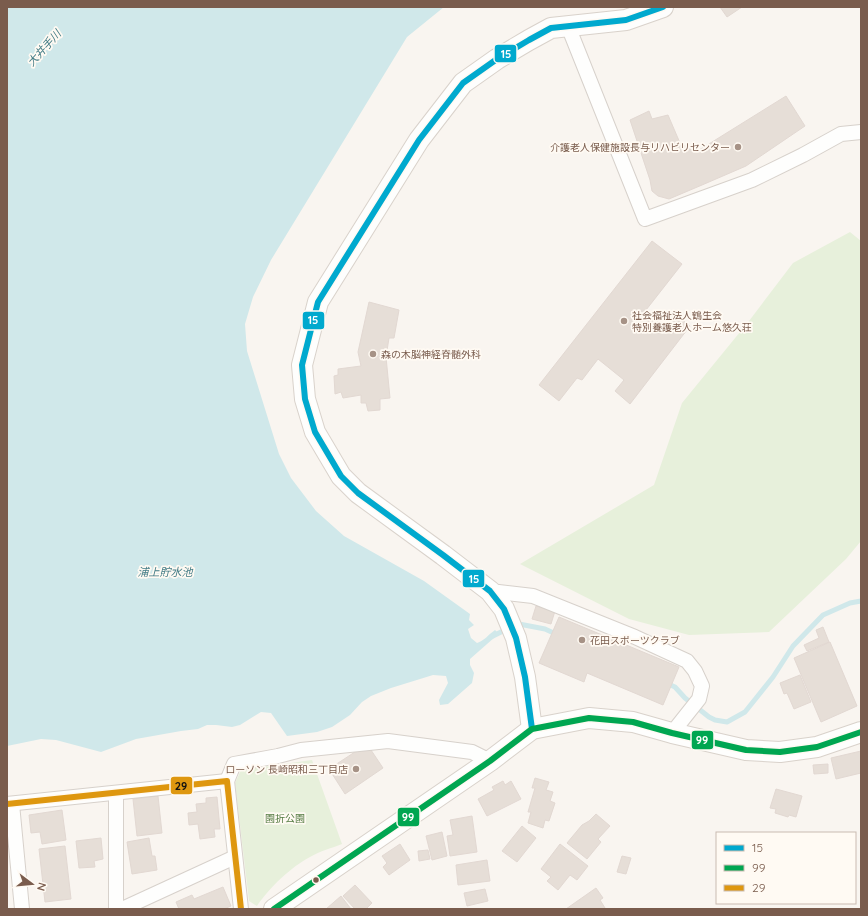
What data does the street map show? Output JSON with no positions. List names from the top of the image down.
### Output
{
  "water": ["大井手川", "浦上貯水池"],
  "parks": ["園折公園"],
  "places": [
    "介護老人保健施設長与リハビリセンター",
    "社会福祉法人鶴生会 特別養護老人ホーム悠久荘",
    "森の木脳神経脊髄外科",
    "花田スポーツクラブ",
    "ローソン 長崎昭和三丁目店"
  ],
  "lines": ["transit line 15", "transit line 99", "transit line 29"],
  "legend": ["15", "99", "29"],
  "north": "right"
}
